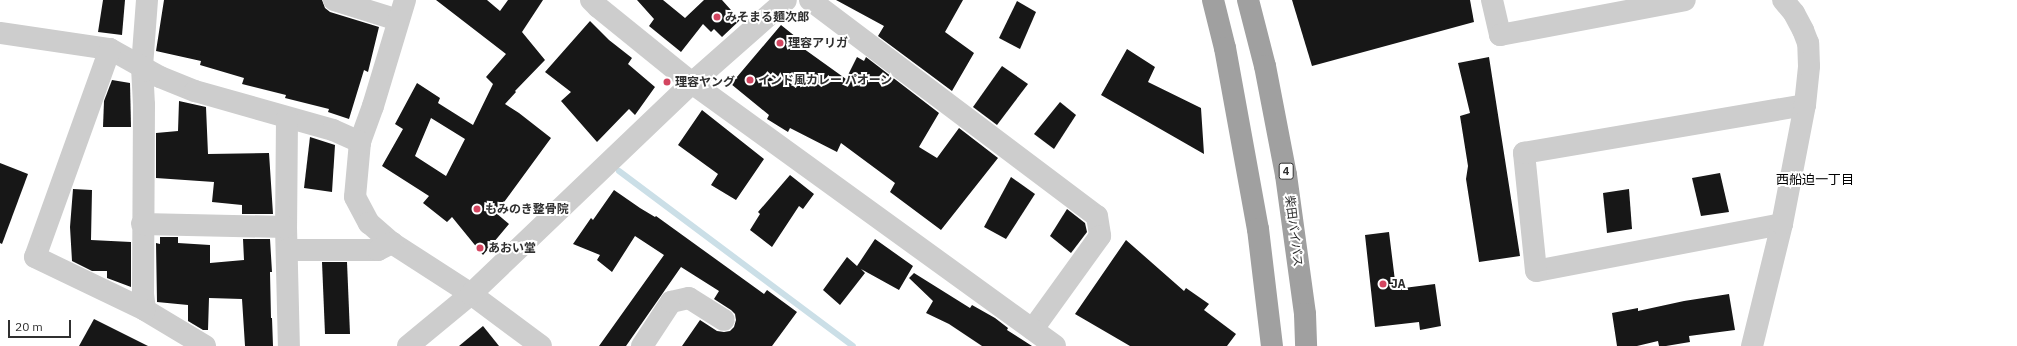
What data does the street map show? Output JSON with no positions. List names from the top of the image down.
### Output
{
  "streets": {
    "highway": ["4", "柴田バイパス"]
  },
  "districts": ["西船迫一丁目"],
  "places": [
    "みそまる麺次郎",
    "理容アリガ",
    "インド風カレー パオーン",
    "理容ヤング",
    "もみのき整骨院",
    "あおい堂",
    "JA"
  ],
  "scale_bar": "20 m"
}
